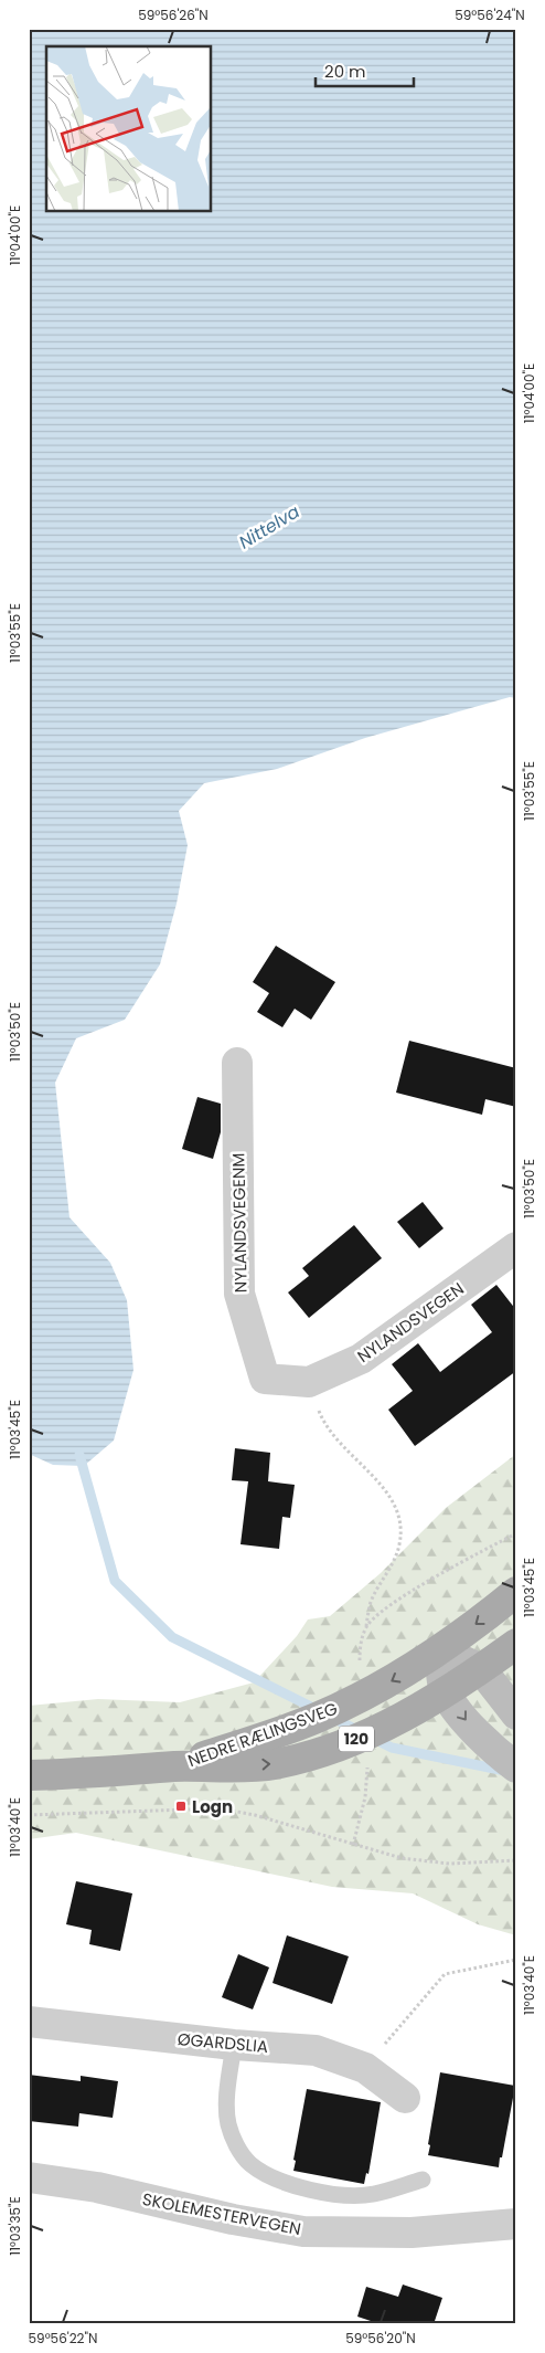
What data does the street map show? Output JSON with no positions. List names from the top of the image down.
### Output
{
  "streets": {
    "main road": ["NEDRE RÆLINGSVEG", "120"],
    "street": [
      "NYLANDSVEGENM",
      "NYLANDSVEGEN",
      "ØGARDSLIA",
      "SKOLEMESTERVEGEN"
    ]
  },
  "crossings": [
    ["NYLANDSVEGENM", "NYLANDSVEGEN"]
  ],
  "water": ["Nittelva"],
  "places": {
    "transit": ["Logn"]
  },
  "scale_bar": "20 m",
  "coordinates": [
    "59°56'26\"N",
    "59°56'24\"N",
    "11°04'00\"E",
    "11°03'55\"E",
    "11°03'50\"E",
    "11°03'45\"E",
    "11°03'40\"E",
    "11°03'35\"E",
    "59°56'22\"N",
    "59°56'20\"N"
  ]
}
